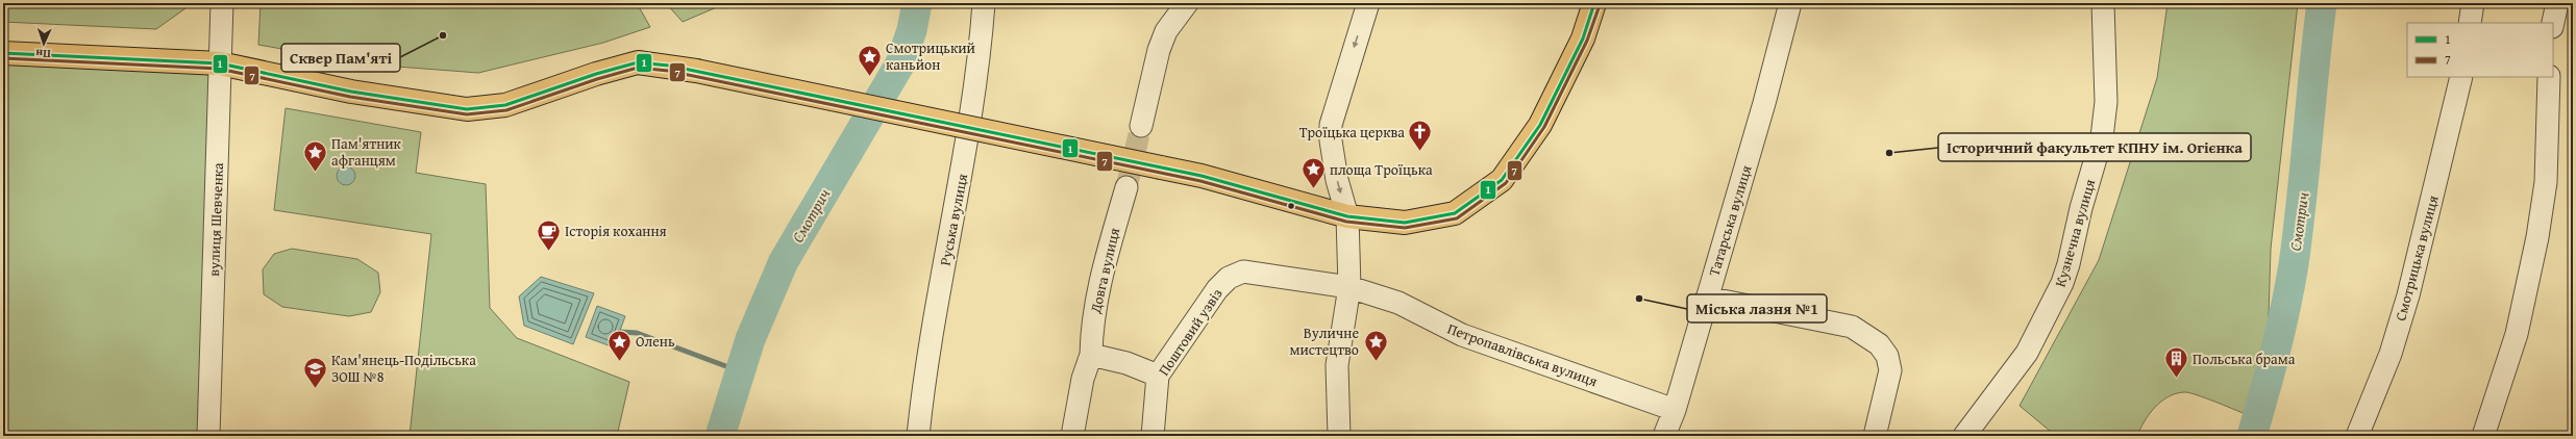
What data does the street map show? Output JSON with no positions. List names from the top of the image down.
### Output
{
  "streets": {
    "street": [
      "вулиця Шевченка",
      "Руська вулиця",
      "Татарська вулиця",
      "Кузнечна вулиця",
      "Смотрицька вулиця",
      "Довга вулиця",
      "Поштовий узвіз",
      "Петропавлівська вулиця"
    ]
  },
  "crossings": [
    ["Татарська вулиця", "Петропавлівська вулиця"],
    ["Поштовий узвіз", "Петропавлівська вулиця"]
  ],
  "water": ["Смотрич"],
  "places": {
    "other": ["Сквер Пам'яті", "Історичний факультет КПНУ ім. Огієнка", "Міська лазня №1"],
    "place": [
      "Смотрицький каньйон",
      "Пам'ятник афганцям",
      "площа Троїцька",
      "Олень",
      "Вуличне мистецтво"
    ],
    "church": ["Троїцька церква"],
    "cafe": ["Історія кохання"],
    "building": ["Польська брама"],
    "school or university": ["Кам'янець-Подільська ЗОШ №8"]
  },
  "lines": ["transit line 1", "transit line 7"],
  "legend": ["1", "7"],
  "north": "bottom"
}
